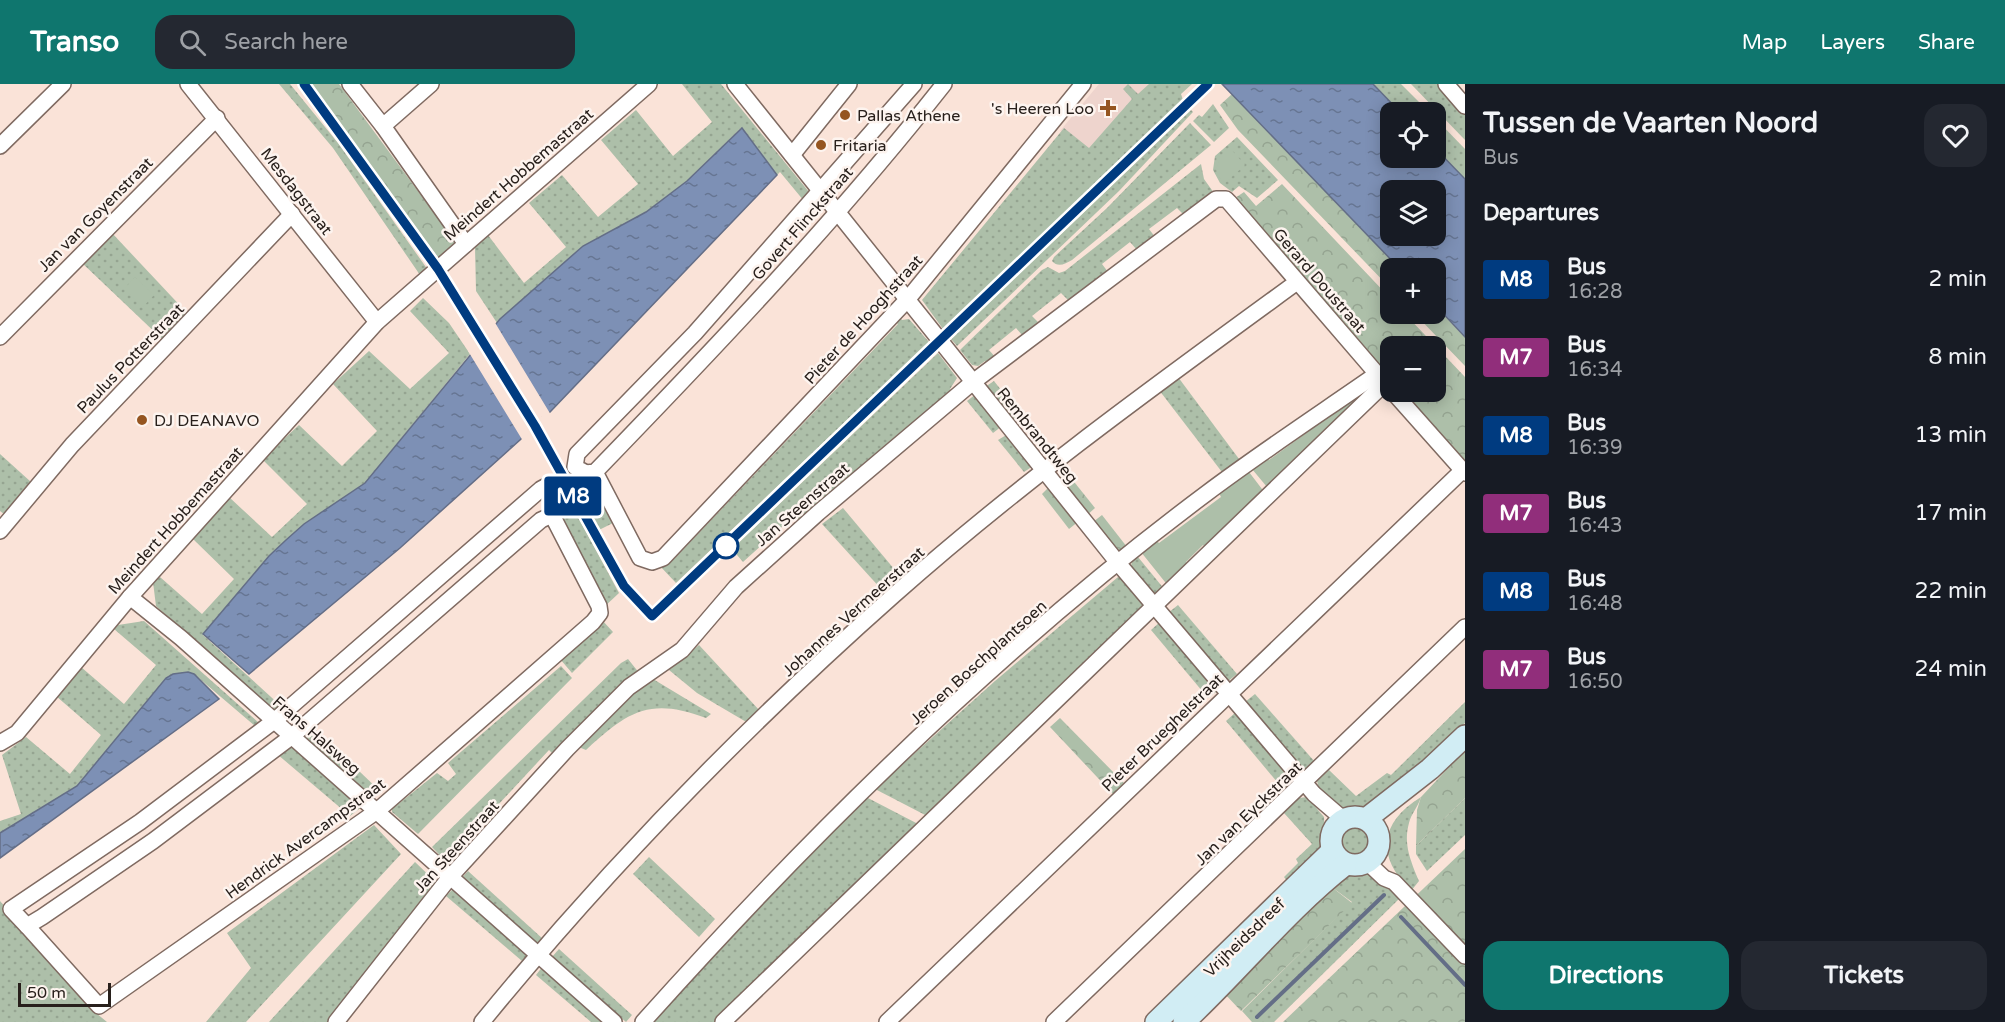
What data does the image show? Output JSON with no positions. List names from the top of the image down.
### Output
{
  "streets": {
    "main road": ["Vrijheidsdreef"],
    "street": [
      "Meindert Hobbemastraat",
      "Mesdagstraat",
      "Jan van Goyenstraat",
      "Govert Flinckstraat",
      "Gerard Doustraat",
      "Pieter de Hooghstraat",
      "Paulus Potterstraat",
      "Rembrandtweg",
      "Jan Steenstraat",
      "Johannes Vermeerstraat",
      "Jeroen Boschplantsoen",
      "Pieter Brueghelstraat",
      "Frans Halsweg",
      "Jan van Eyckstraat",
      "Hendrick Avercampstraat"
    ]
  },
  "crossings": [
    ["Meindert Hobbemastraat", "Mesdagstraat"],
    ["Meindert Hobbemastraat", "Frans Halsweg"],
    ["Mesdagstraat", "Jan van Goyenstraat"],
    ["Mesdagstraat", "Paulus Potterstraat"],
    ["Govert Flinckstraat", "Pieter de Hooghstraat"],
    ["Govert Flinckstraat", "Rembrandtweg"],
    ["Gerard Doustraat", "Jan Steenstraat"],
    ["Gerard Doustraat", "Johannes Vermeerstraat"],
    ["Gerard Doustraat", "Pieter Brueghelstraat"],
    ["Pieter de Hooghstraat", "Rembrandtweg"],
    ["Rembrandtweg", "Jan Steenstraat"],
    ["Rembrandtweg", "Johannes Vermeerstraat"],
    ["Rembrandtweg", "Jeroen Boschplantsoen"],
    ["Rembrandtweg", "Pieter Brueghelstraat"],
    ["Rembrandtweg", "Jan van Eyckstraat"],
    ["Rembrandtweg", "Vrijheidsdreef"],
    ["Jan Steenstraat", "Frans Halsweg"],
    ["Johannes Vermeerstraat", "Frans Halsweg"],
    ["Frans Halsweg", "Hendrick Avercampstraat"]
  ],
  "places": {
    "health": ["'s Heeren Loo"],
    "other": ["Pallas Athene", "Fritaria", "DJ DEANAVO"]
  },
  "lines": ["bus line M8"],
  "scale_bar": "50 m",
  "page": {
    "header": "Transo",
    "search": "Search here",
    "nav": ["Map", "Layers", "Share"],
    "on_map": "M8",
    "heading": [
      ["Tussen de Vaarten Noord", "Bus"],
      "Departures"
    ],
    "map_buttons": ["+", "−"],
    "list": [
      {
        "mark": "M8",
        "name": "Bus",
        "note": "16:28",
        "value": "2 min"
      },
      {
        "mark": "M7",
        "name": "Bus",
        "note": "16:34",
        "value": "8 min"
      },
      {
        "mark": "M8",
        "name": "Bus",
        "note": "16:39",
        "value": "13 min"
      },
      {
        "mark": "M7",
        "name": "Bus",
        "note": "16:43",
        "value": "17 min"
      },
      {
        "mark": "M8",
        "name": "Bus",
        "note": "16:48",
        "value": "22 min"
      },
      {
        "mark": "M7",
        "name": "Bus",
        "note": "16:50",
        "value": "24 min"
      }
    ],
    "buttons": ["Directions", "Tickets"],
    "scale": "50 m"
  }
}
